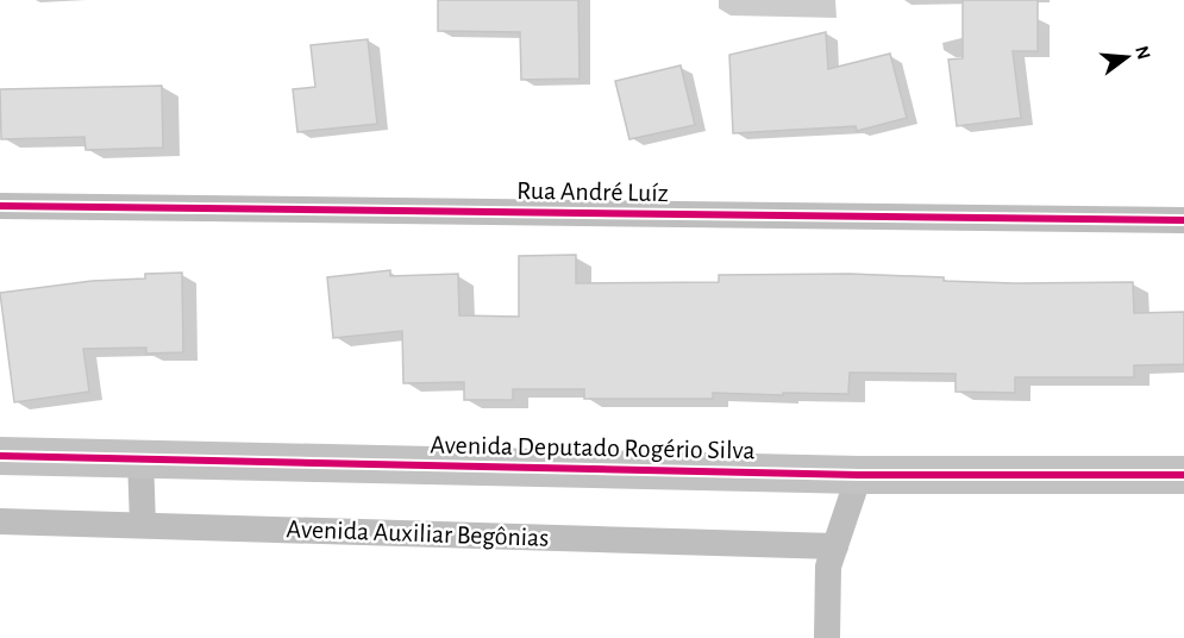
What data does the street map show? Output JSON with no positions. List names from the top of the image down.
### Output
{
  "streets": {
    "street": ["Rua André Luíz", "Avenida Deputado Rogério Silva", "Avenida Auxiliar Begônias"]
  },
  "north": "right"
}
